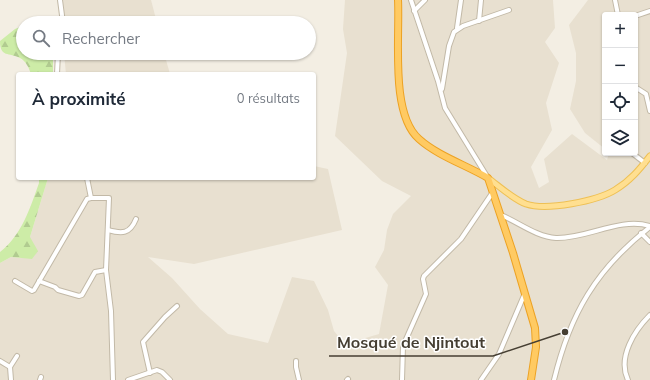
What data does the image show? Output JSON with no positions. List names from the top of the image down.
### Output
{
  "places": ["Mosqué de Njintout"],
  "page": {
    "map_buttons": ["+", "−"],
    "search": "Rechercher",
    "heading": ["À proximité", "0 résultats"]
  }
}
